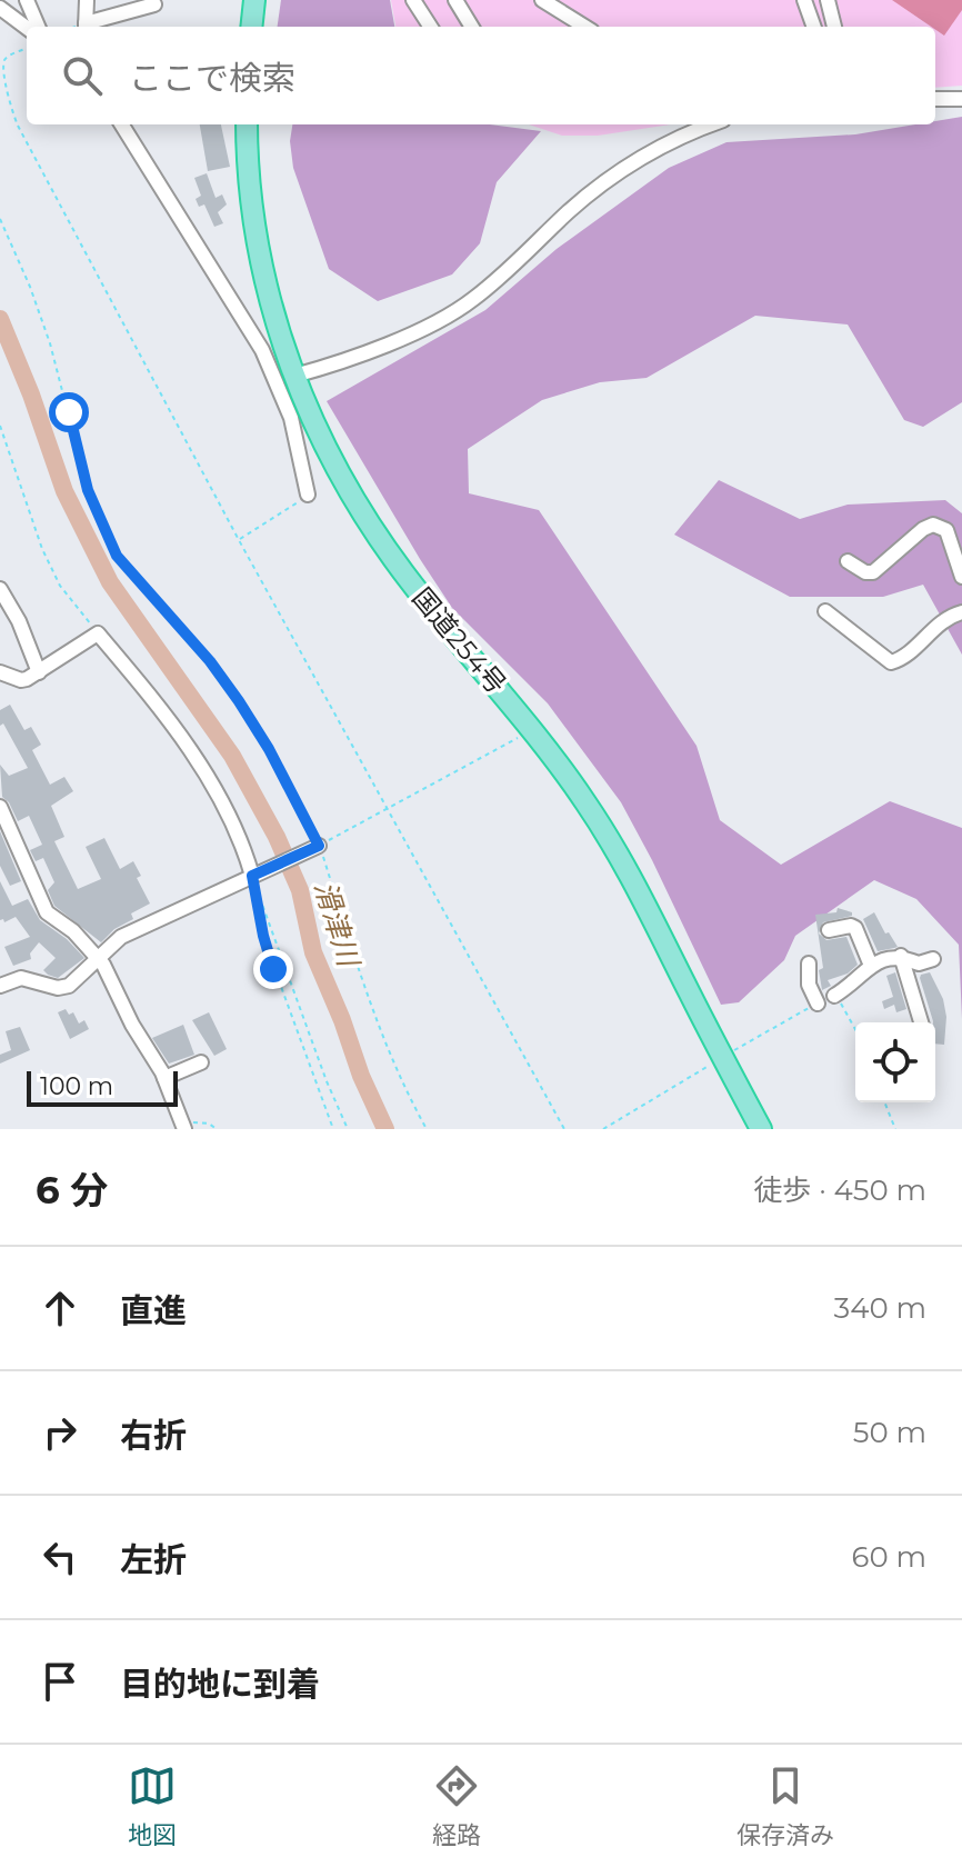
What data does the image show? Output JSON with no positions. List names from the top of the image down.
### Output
{
  "streets": {
    "highway": ["国道254号"]
  },
  "water": ["滑津川"],
  "scale_bar": "100 m",
  "page": {
    "search": "ここで検索",
    "scale": "100 m",
    "heading": ["6 分", "徒歩 · 450 m"],
    "list": [
      ["直進", "340 m"],
      ["右折", "50 m"],
      ["左折", "60 m"],
      "目的地に到着"
    ],
    "nav": ["地図", "経路", "保存済み"]
  }
}
